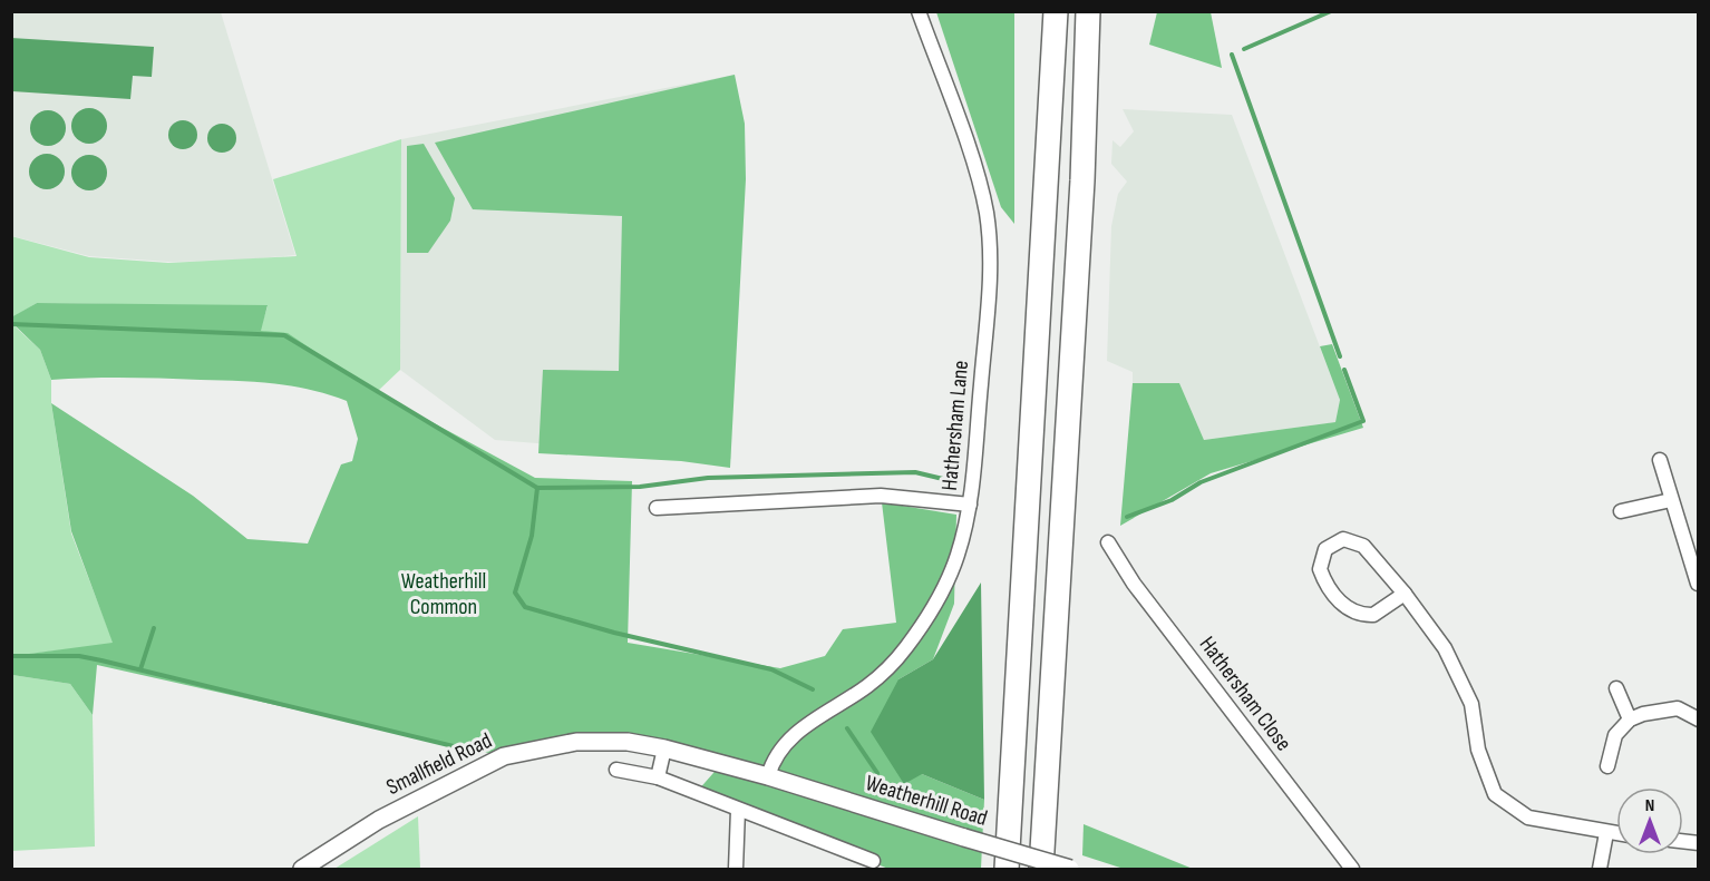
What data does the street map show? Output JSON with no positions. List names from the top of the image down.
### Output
{
  "streets": {
    "street": [
      "Hathersham Lane",
      "Hathersham Close",
      "Smallfield Road",
      "Weatherhill Road"
    ]
  },
  "crossings": [
    ["Hathersham Lane", "Smallfield Road"],
    ["Hathersham Lane", "Weatherhill Road"],
    ["Smallfield Road", "Weatherhill Road"]
  ],
  "parks": ["Weatherhill Common"],
  "north": "top"
}
